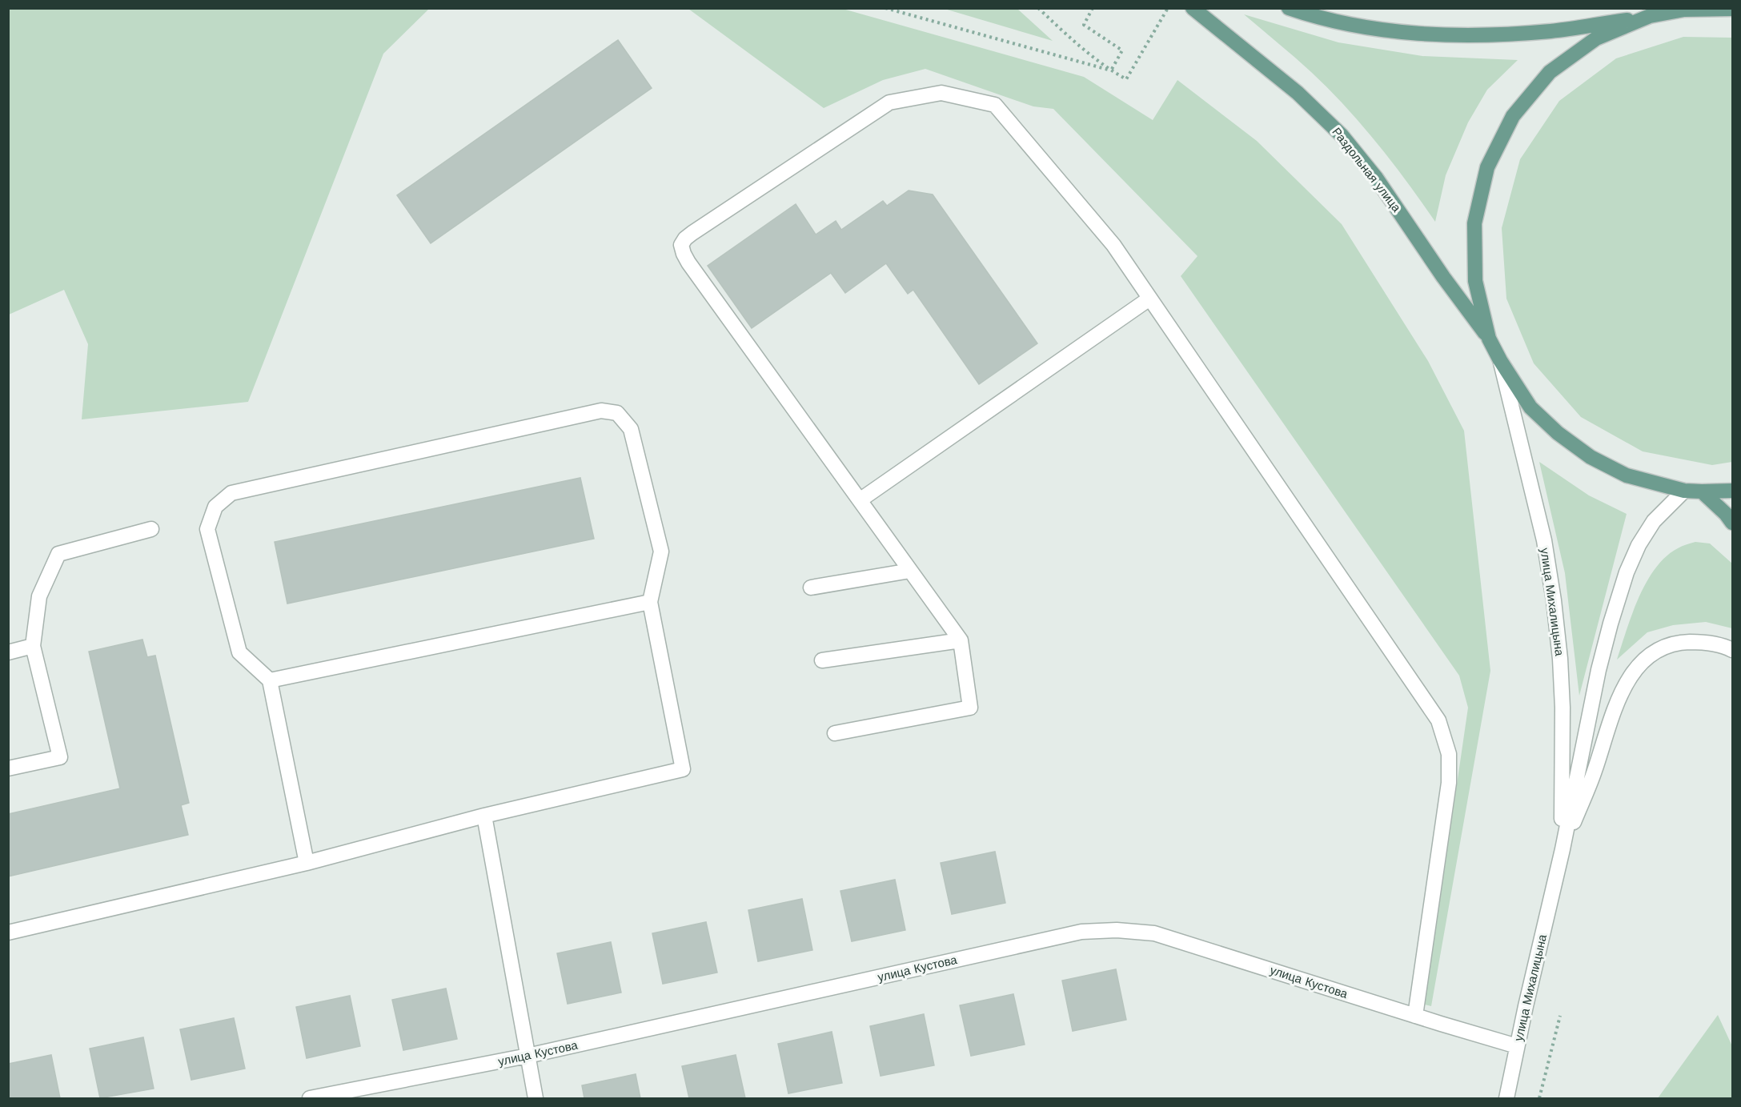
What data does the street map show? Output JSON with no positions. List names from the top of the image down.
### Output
{
  "streets": {
    "main road": ["Раздольная улица"],
    "street": ["улица Михалицына", "улица Кустова"]
  },
  "crossings": [
    ["улица Михалицына", "улица Кустова"]
  ]
}
